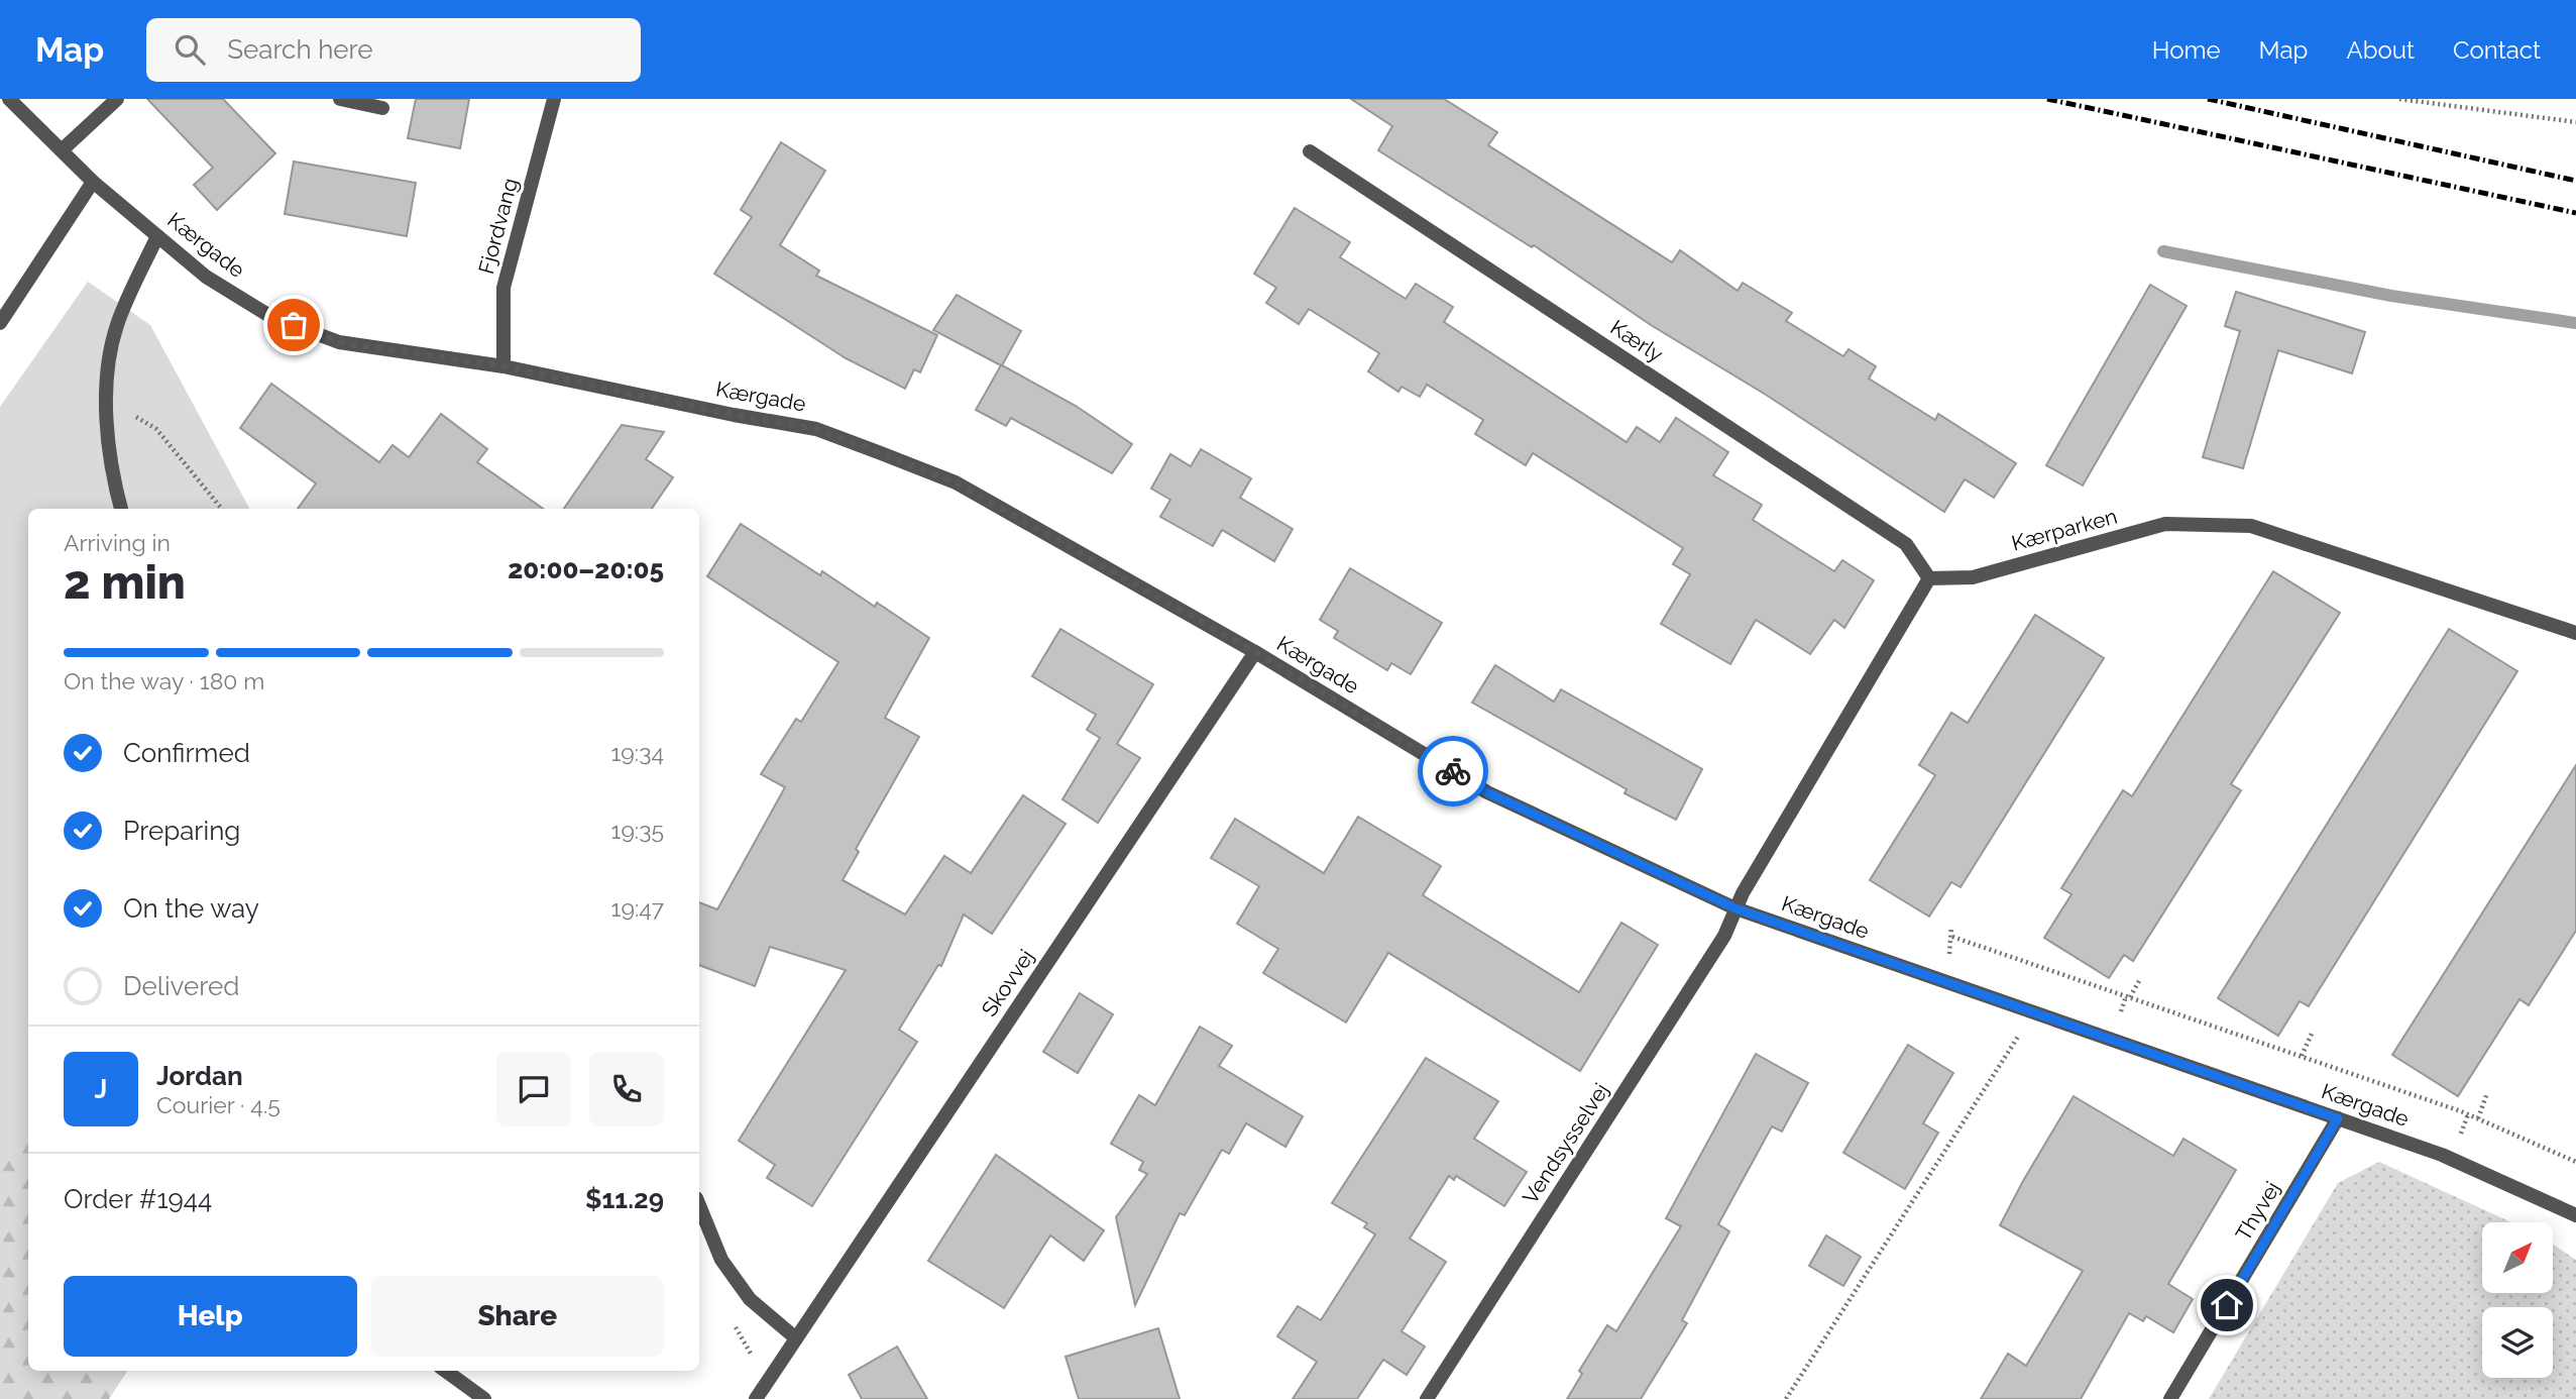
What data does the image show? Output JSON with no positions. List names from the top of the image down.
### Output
{
  "streets": {
    "street": [
      "Fjordvang",
      "Kærgade",
      "Kærly",
      "Kærparken",
      "Skovvej",
      "Vendsysselvej",
      "Thyvej"
    ]
  },
  "crossings": [
    ["Fjordvang", "Kærgade"],
    ["Kærgade", "Skovvej"],
    ["Kærgade", "Vendsysselvej"],
    ["Kærgade", "Thyvej"],
    ["Kærly", "Kærparken"]
  ],
  "north": "top right",
  "page": {
    "header": "Map",
    "search": "Search here",
    "nav": [
      "Home",
      "Map",
      "About",
      "Contact"
    ],
    "heading": ["2 min", "Arriving in", "20:00–20:05"],
    "panel": [
      "Jordan",
      "Courier · 4.5",
      "Order #1944",
      "$11.29"
    ],
    "bar": "On the way · 180 m",
    "list": [
      ["Confirmed", "19:34"],
      ["Preparing", "19:35"],
      ["On the way", "19:47"],
      "Delivered"
    ],
    "round": "J",
    "buttons": ["Help", "Share"]
  }
}
